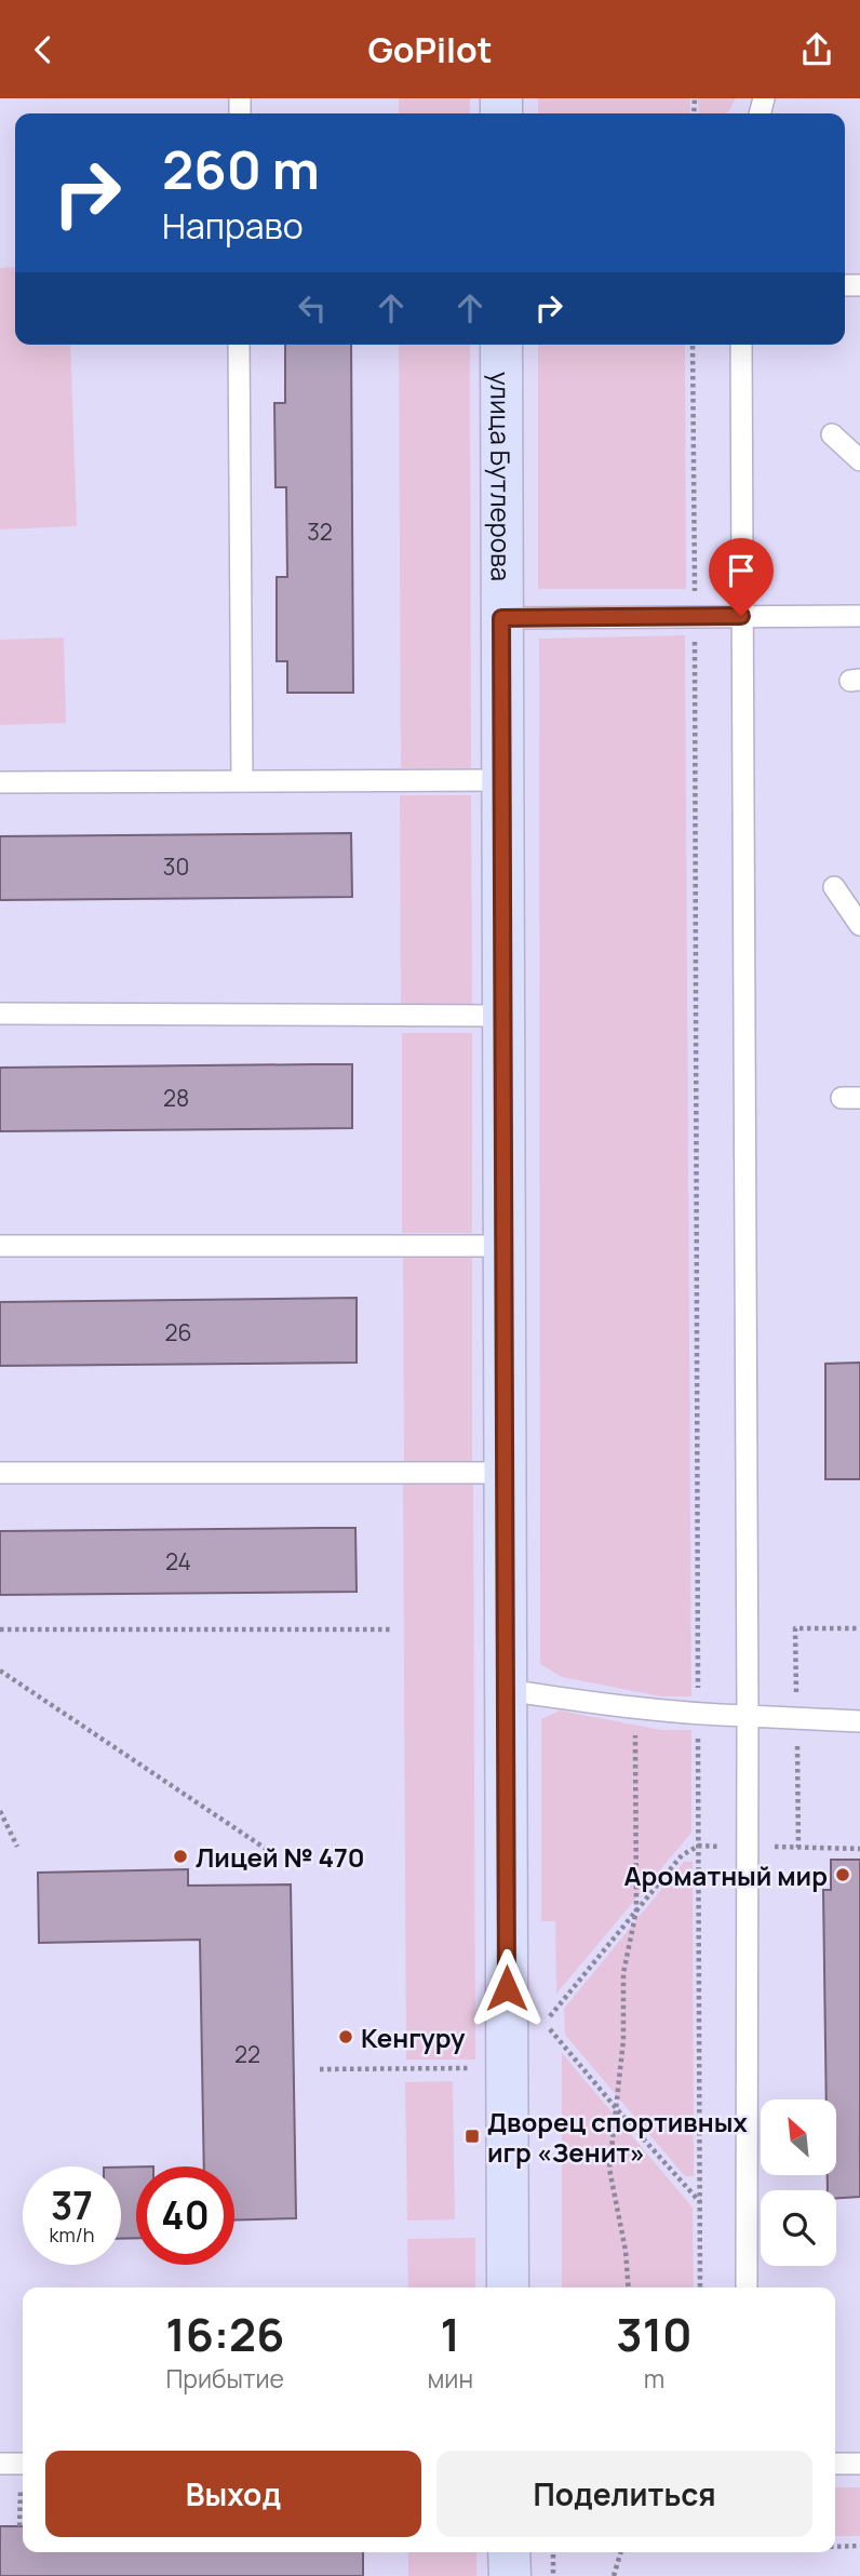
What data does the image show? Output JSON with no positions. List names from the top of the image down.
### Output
{
  "streets": {
    "street": ["улица Бутлерова"]
  },
  "places": {
    "other": ["Лицей № 470", "Ароматный мир", "Кенгуру"],
    "transit": ["Дворец спортивных игр «Зенит»"]
  },
  "house_numbers": [
    "32",
    "30",
    "28",
    "26",
    "24",
    "22"
  ],
  "north": "top left",
  "page": {
    "header": "GoPilot",
    "turn": ["260 m", "Направо"],
    "speed": "37 km/h",
    "limit": "40",
    "eta": [
      "16:26",
      "Прибытие",
      "1",
      "мин",
      "310",
      "m"
    ],
    "buttons": ["Выход", "Поделиться"]
  }
}
